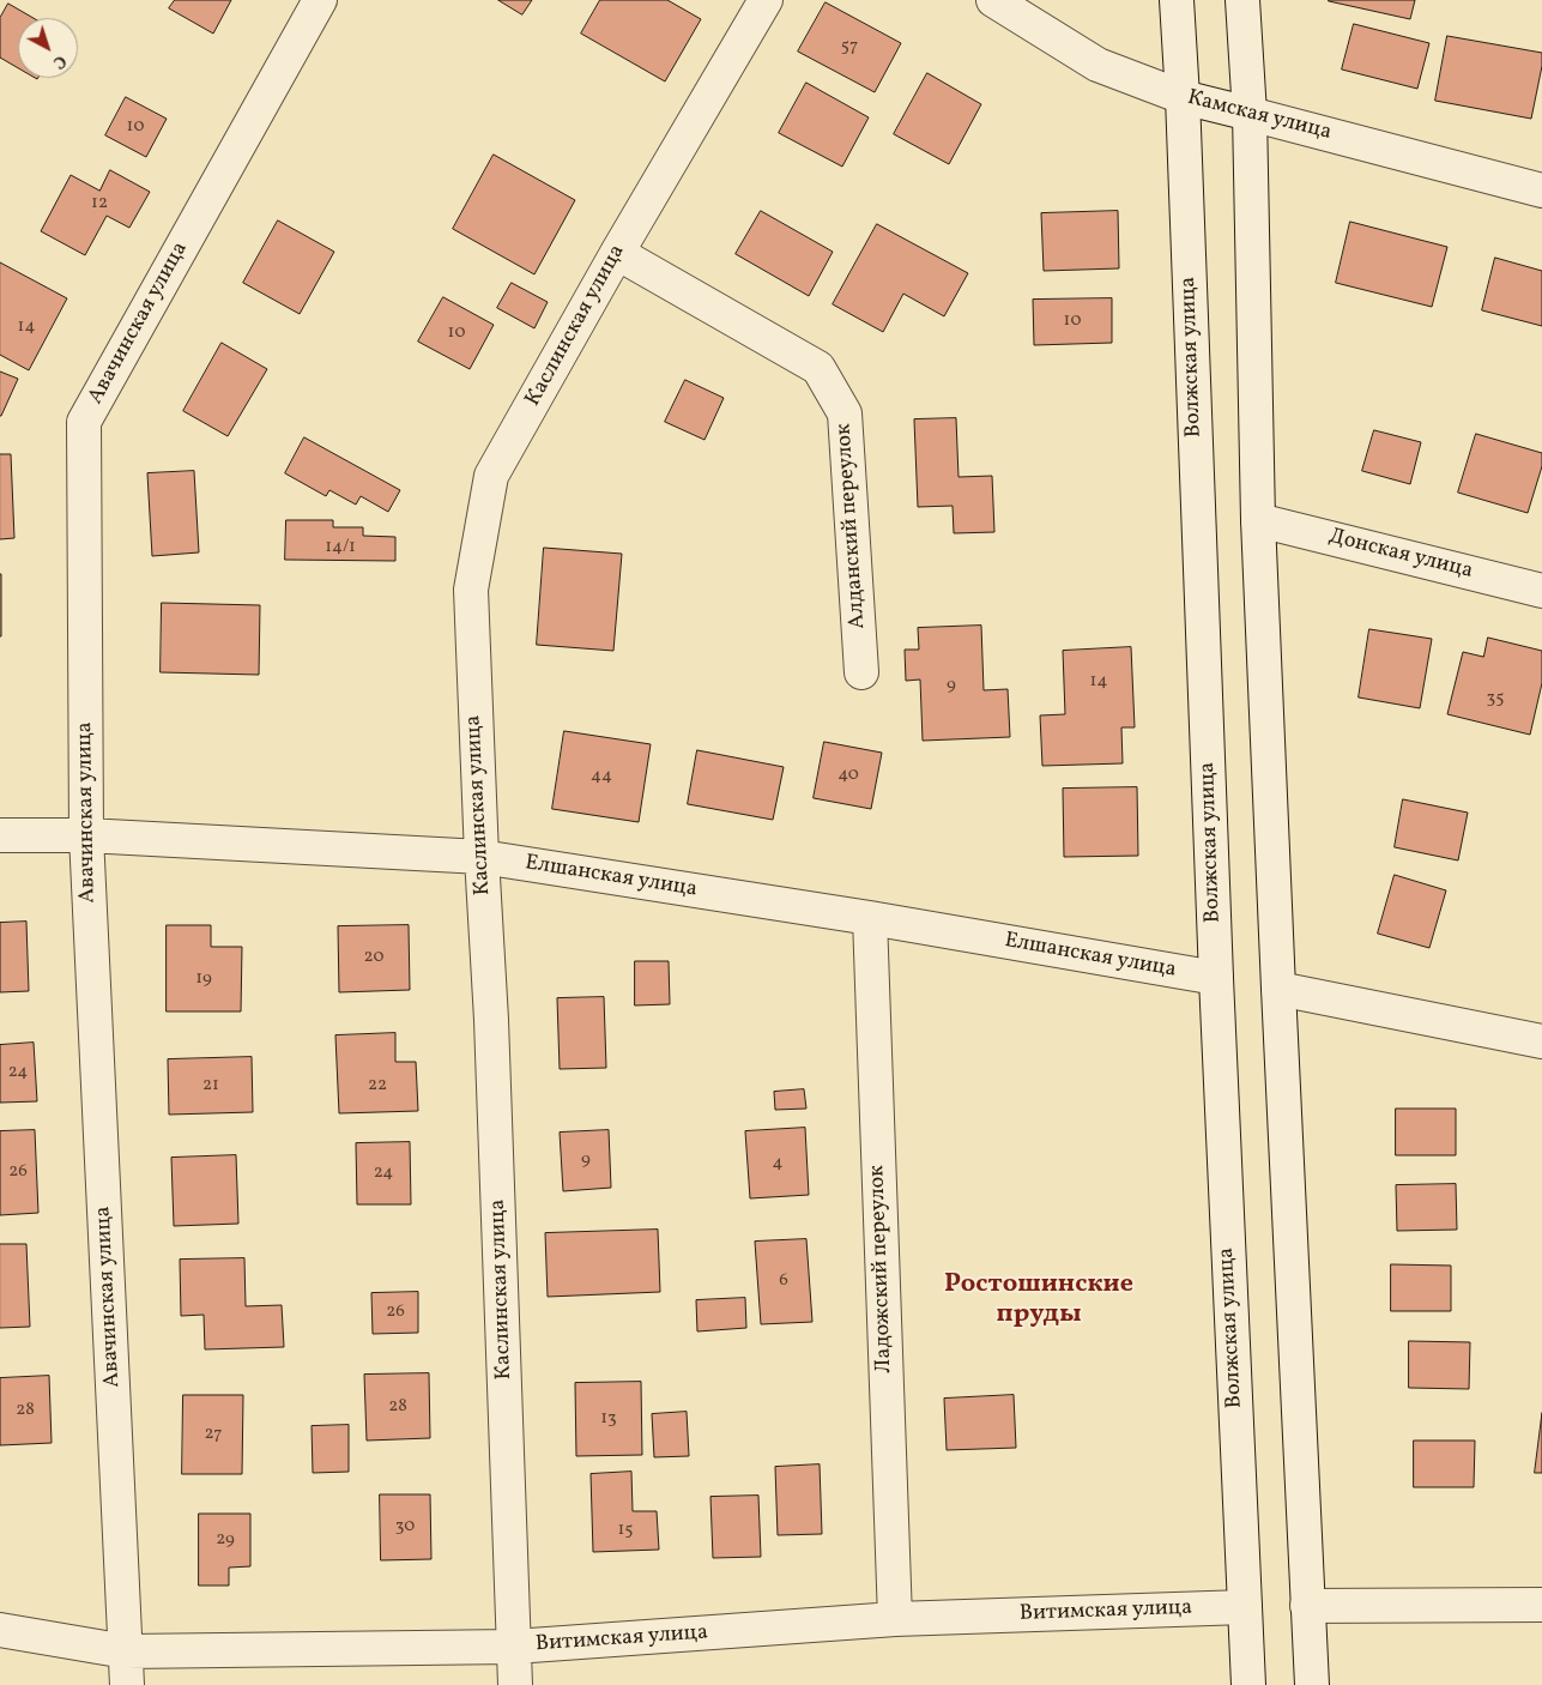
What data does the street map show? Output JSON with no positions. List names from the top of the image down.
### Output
{
  "streets": {
    "street": [
      "Камская улица",
      "Авачинская улица",
      "Каслинская улица",
      "Волжская улица",
      "Алданский переулок",
      "Донская улица",
      "Елшанская улица",
      "Ладожский переулок",
      "Витимская улица"
    ]
  },
  "crossings": [
    ["Камская улица", "Волжская улица"],
    ["Авачинская улица", "Елшанская улица"],
    ["Авачинская улица", "Витимская улица"],
    ["Каслинская улица", "Алданский переулок"],
    ["Каслинская улица", "Елшанская улица"],
    ["Каслинская улица", "Витимская улица"],
    ["Волжская улица", "Елшанская улица"],
    ["Волжская улица", "Витимская улица"],
    ["Елшанская улица", "Ладожский переулок"],
    ["Ладожский переулок", "Витимская улица"]
  ],
  "districts": ["Ростошинские пруды"],
  "house_numbers": [
    "57",
    "10",
    "12",
    "10",
    "14",
    "10",
    "14/1",
    "14",
    "9",
    "35",
    "40",
    "44",
    "20",
    "19",
    "24",
    "21",
    "22",
    "9",
    "4",
    "26",
    "24",
    "6",
    "26",
    "28",
    "28",
    "13",
    "27",
    "30",
    "15",
    "29"
  ],
  "north": "bottom right"
}
